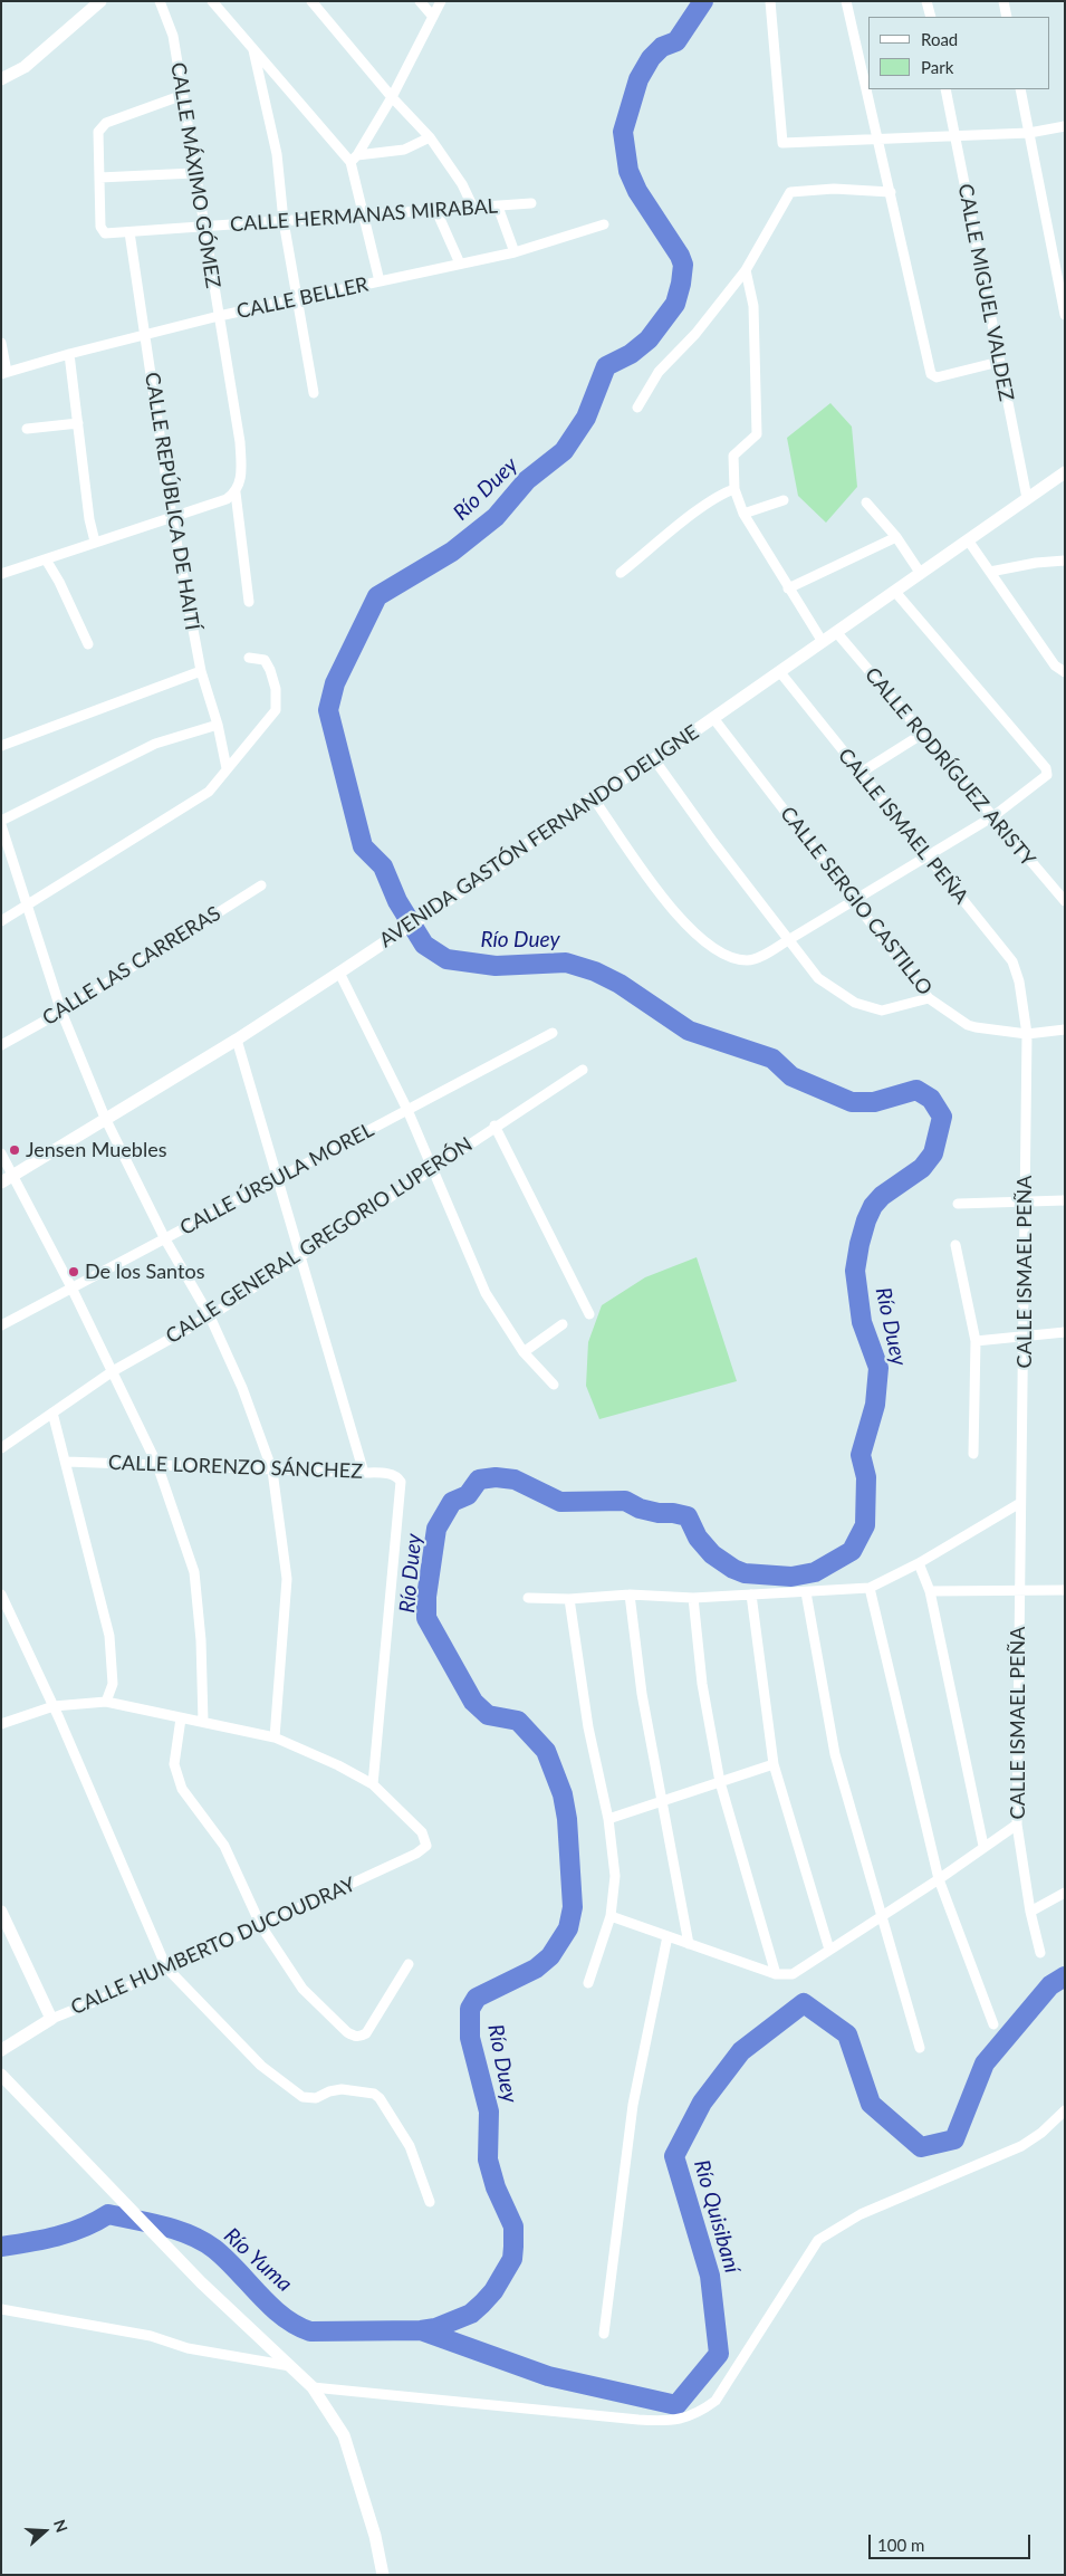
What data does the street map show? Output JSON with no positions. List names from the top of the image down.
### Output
{
  "streets": {
    "street": [
      "CALLE MÁXIMO GÓMEZ",
      "CALLE HERMANAS MIRABAL",
      "CALLE MIGUEL VALDEZ",
      "CALLE BELLER",
      "CALLE REPÚBLICA DE HAITÍ",
      "CALLE RODRÍGUEZ ARISTY",
      "CALLE ISMAEL PEÑA",
      "AVENIDA GASTÓN FERNANDO DELIGNE",
      "CALLE SERGIO CASTILLO",
      "CALLE LAS CARRERAS",
      "CALLE ÚRSULA MOREL",
      "CALLE GENERAL GREGORIO LUPERÓN",
      "CALLE LORENZO SÁNCHEZ",
      "CALLE HUMBERTO DUCOUDRAY"
    ]
  },
  "crossings": [
    ["CALLE MÁXIMO GÓMEZ", "CALLE HERMANAS MIRABAL"],
    ["CALLE MÁXIMO GÓMEZ", "CALLE BELLER"],
    ["CALLE HERMANAS MIRABAL", "CALLE REPÚBLICA DE HAITÍ"],
    ["CALLE MIGUEL VALDEZ", "AVENIDA GASTÓN FERNANDO DELIGNE"],
    ["CALLE BELLER", "CALLE REPÚBLICA DE HAITÍ"],
    ["CALLE RODRÍGUEZ ARISTY", "AVENIDA GASTÓN FERNANDO DELIGNE"],
    ["CALLE ISMAEL PEÑA", "AVENIDA GASTÓN FERNANDO DELIGNE"],
    ["CALLE ISMAEL PEÑA", "CALLE SERGIO CASTILLO"],
    ["AVENIDA GASTÓN FERNANDO DELIGNE", "CALLE SERGIO CASTILLO"],
    ["CALLE LORENZO SÁNCHEZ", "CALLE HUMBERTO DUCOUDRAY"]
  ],
  "water": ["Río Duey", "Río Quisibaní", "Río Yuma"],
  "places": ["Jensen Muebles", "De los Santos"],
  "legend": ["Road", "Park"],
  "scale_bar": "100 m",
  "north": "right"
}
